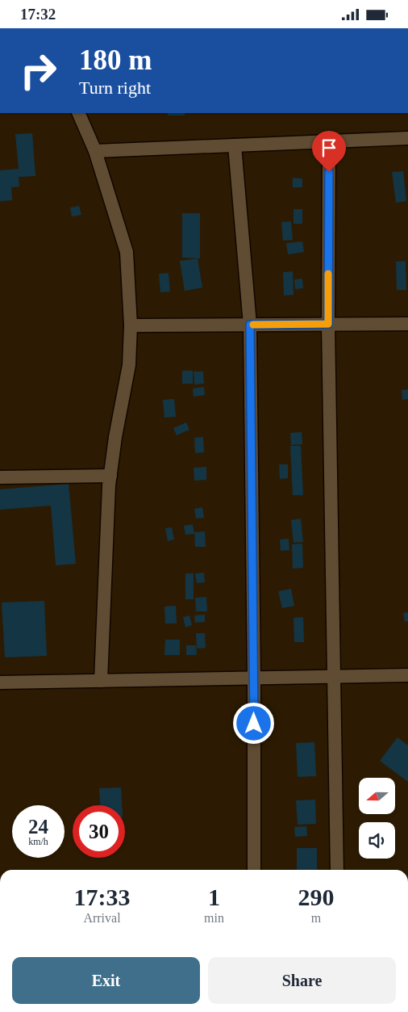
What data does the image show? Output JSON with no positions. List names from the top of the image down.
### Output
{
  "north": "left",
  "page": {
    "status": "17:32",
    "turn": ["180 m", "Turn right"],
    "speed": "24 km/h",
    "limit": "30",
    "eta": [
      "17:33",
      "Arrival",
      "1",
      "min",
      "290",
      "m"
    ],
    "buttons": ["Exit", "Share"]
  }
}
